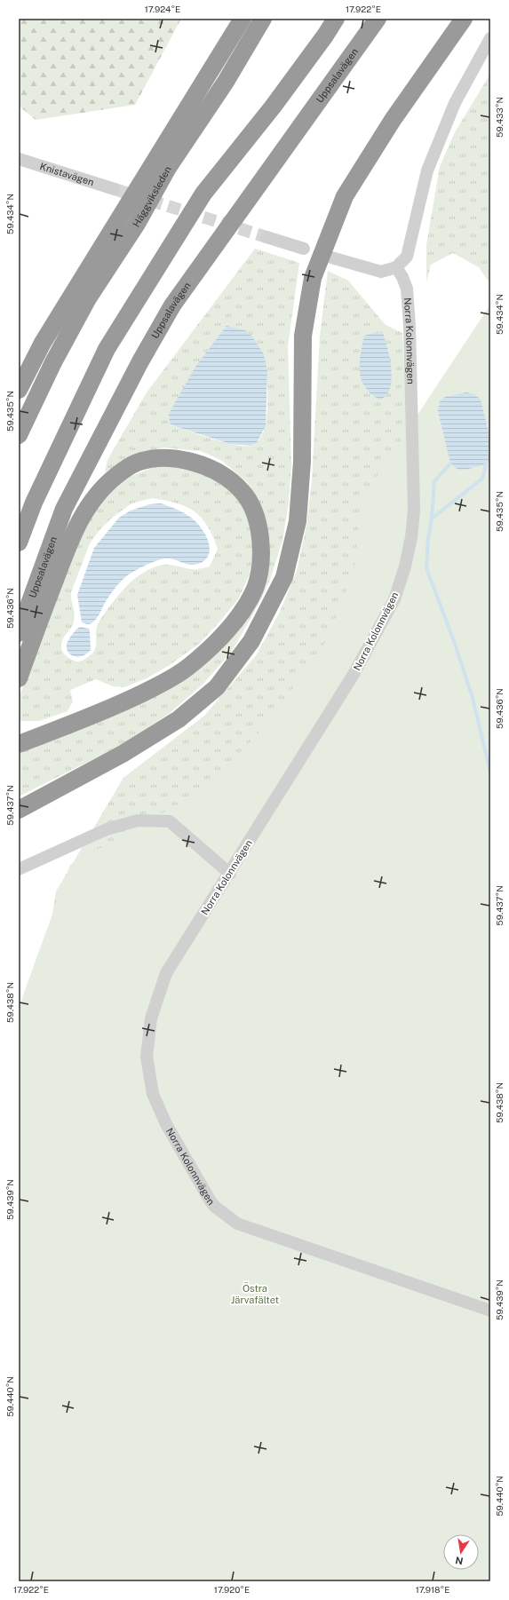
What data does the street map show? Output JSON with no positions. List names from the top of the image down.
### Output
{
  "streets": {
    "highway": ["Uppsalavägen", "Häggviksleden"],
    "street": ["Knistavägen", "Norra Kolonnvägen"]
  },
  "parks": ["Östra Järvafältet"],
  "north": "bottom",
  "coordinates": [
    "17.924°E",
    "17.922°E",
    "59.433°N",
    "59.434°N",
    "59.435°N",
    "59.436°N",
    "59.437°N",
    "59.438°N",
    "59.439°N",
    "59.440°N",
    "17.920°E",
    "17.918°E"
  ]
}
